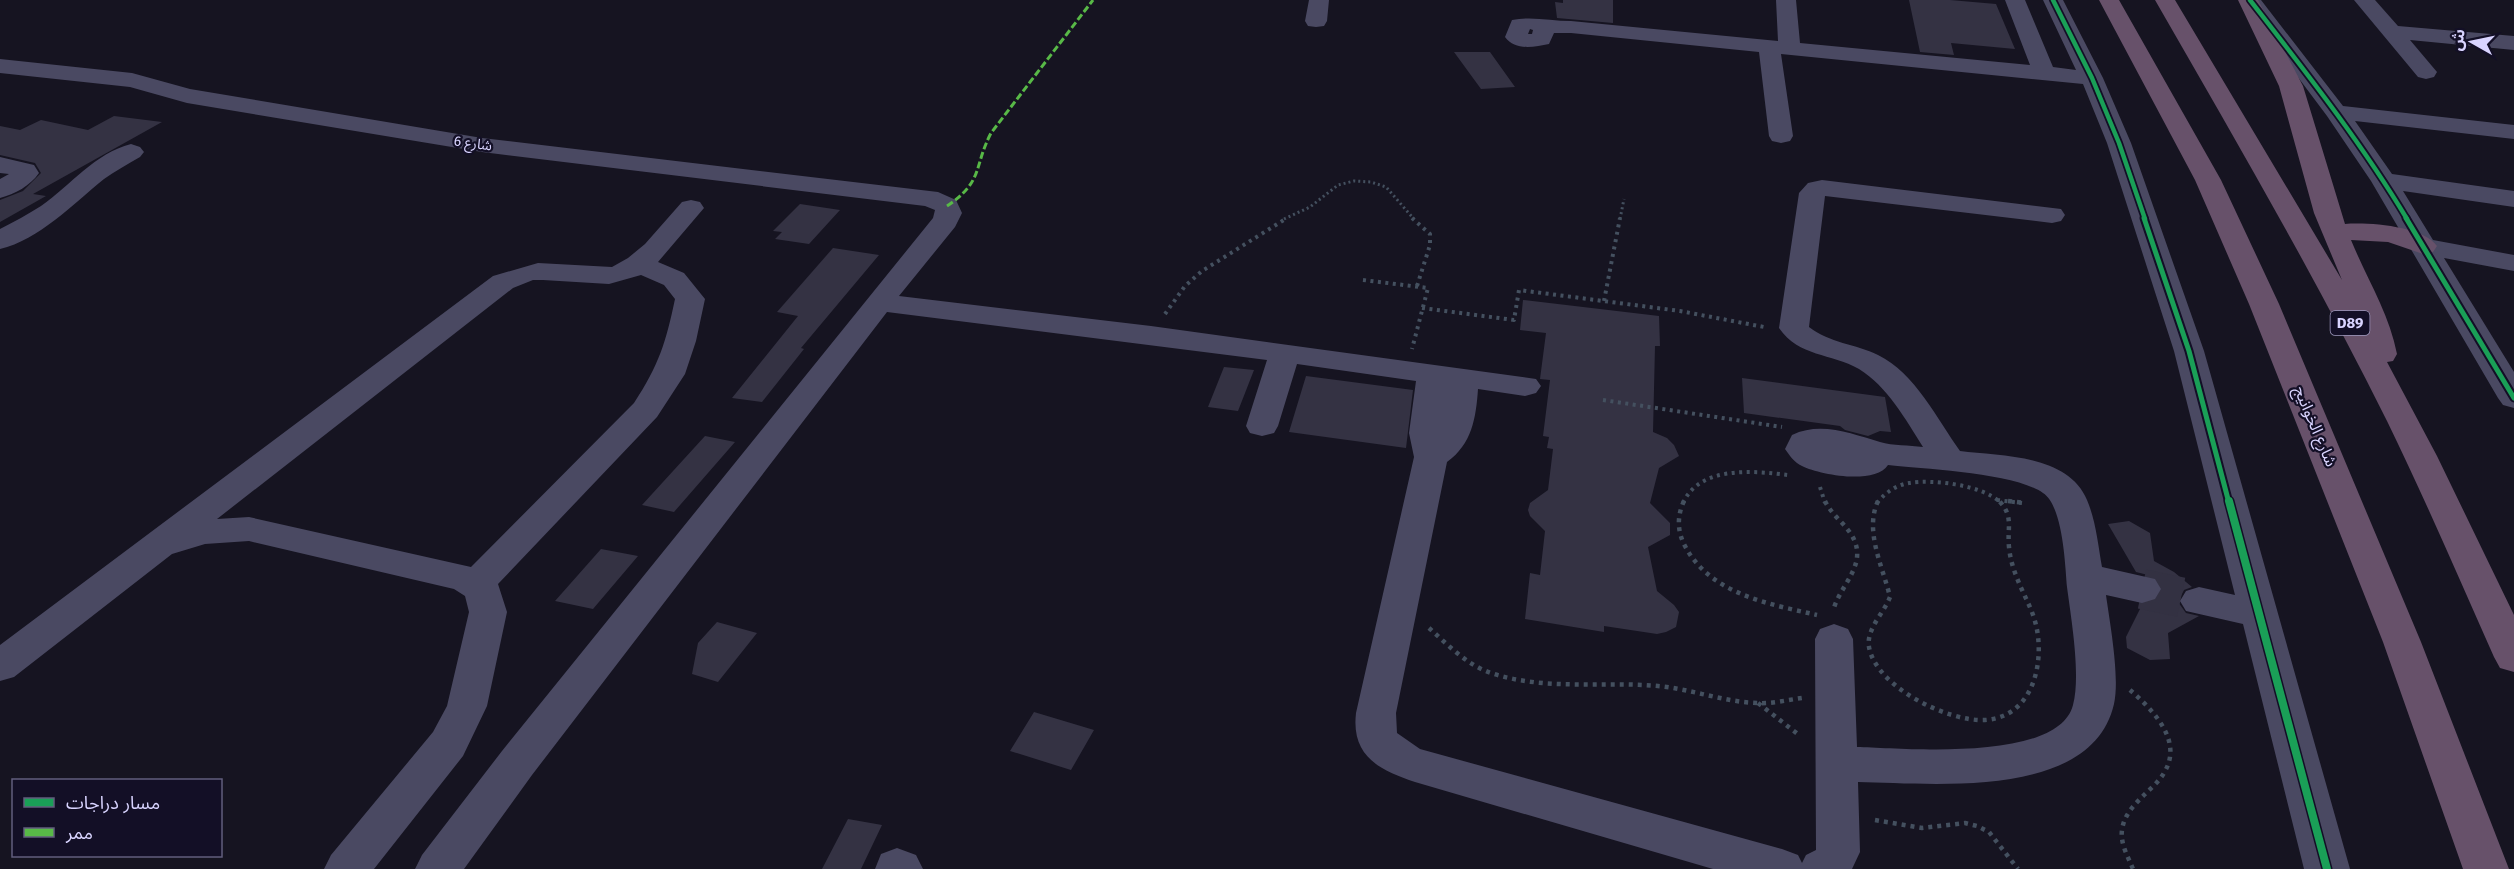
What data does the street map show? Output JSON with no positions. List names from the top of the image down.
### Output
{
  "streets": {
    "highway": ["D89", "شارع الخوانيج"],
    "street": ["شارع 6"]
  },
  "legend": ["مسار دراجات", "ممر"],
  "north": "left"
}
